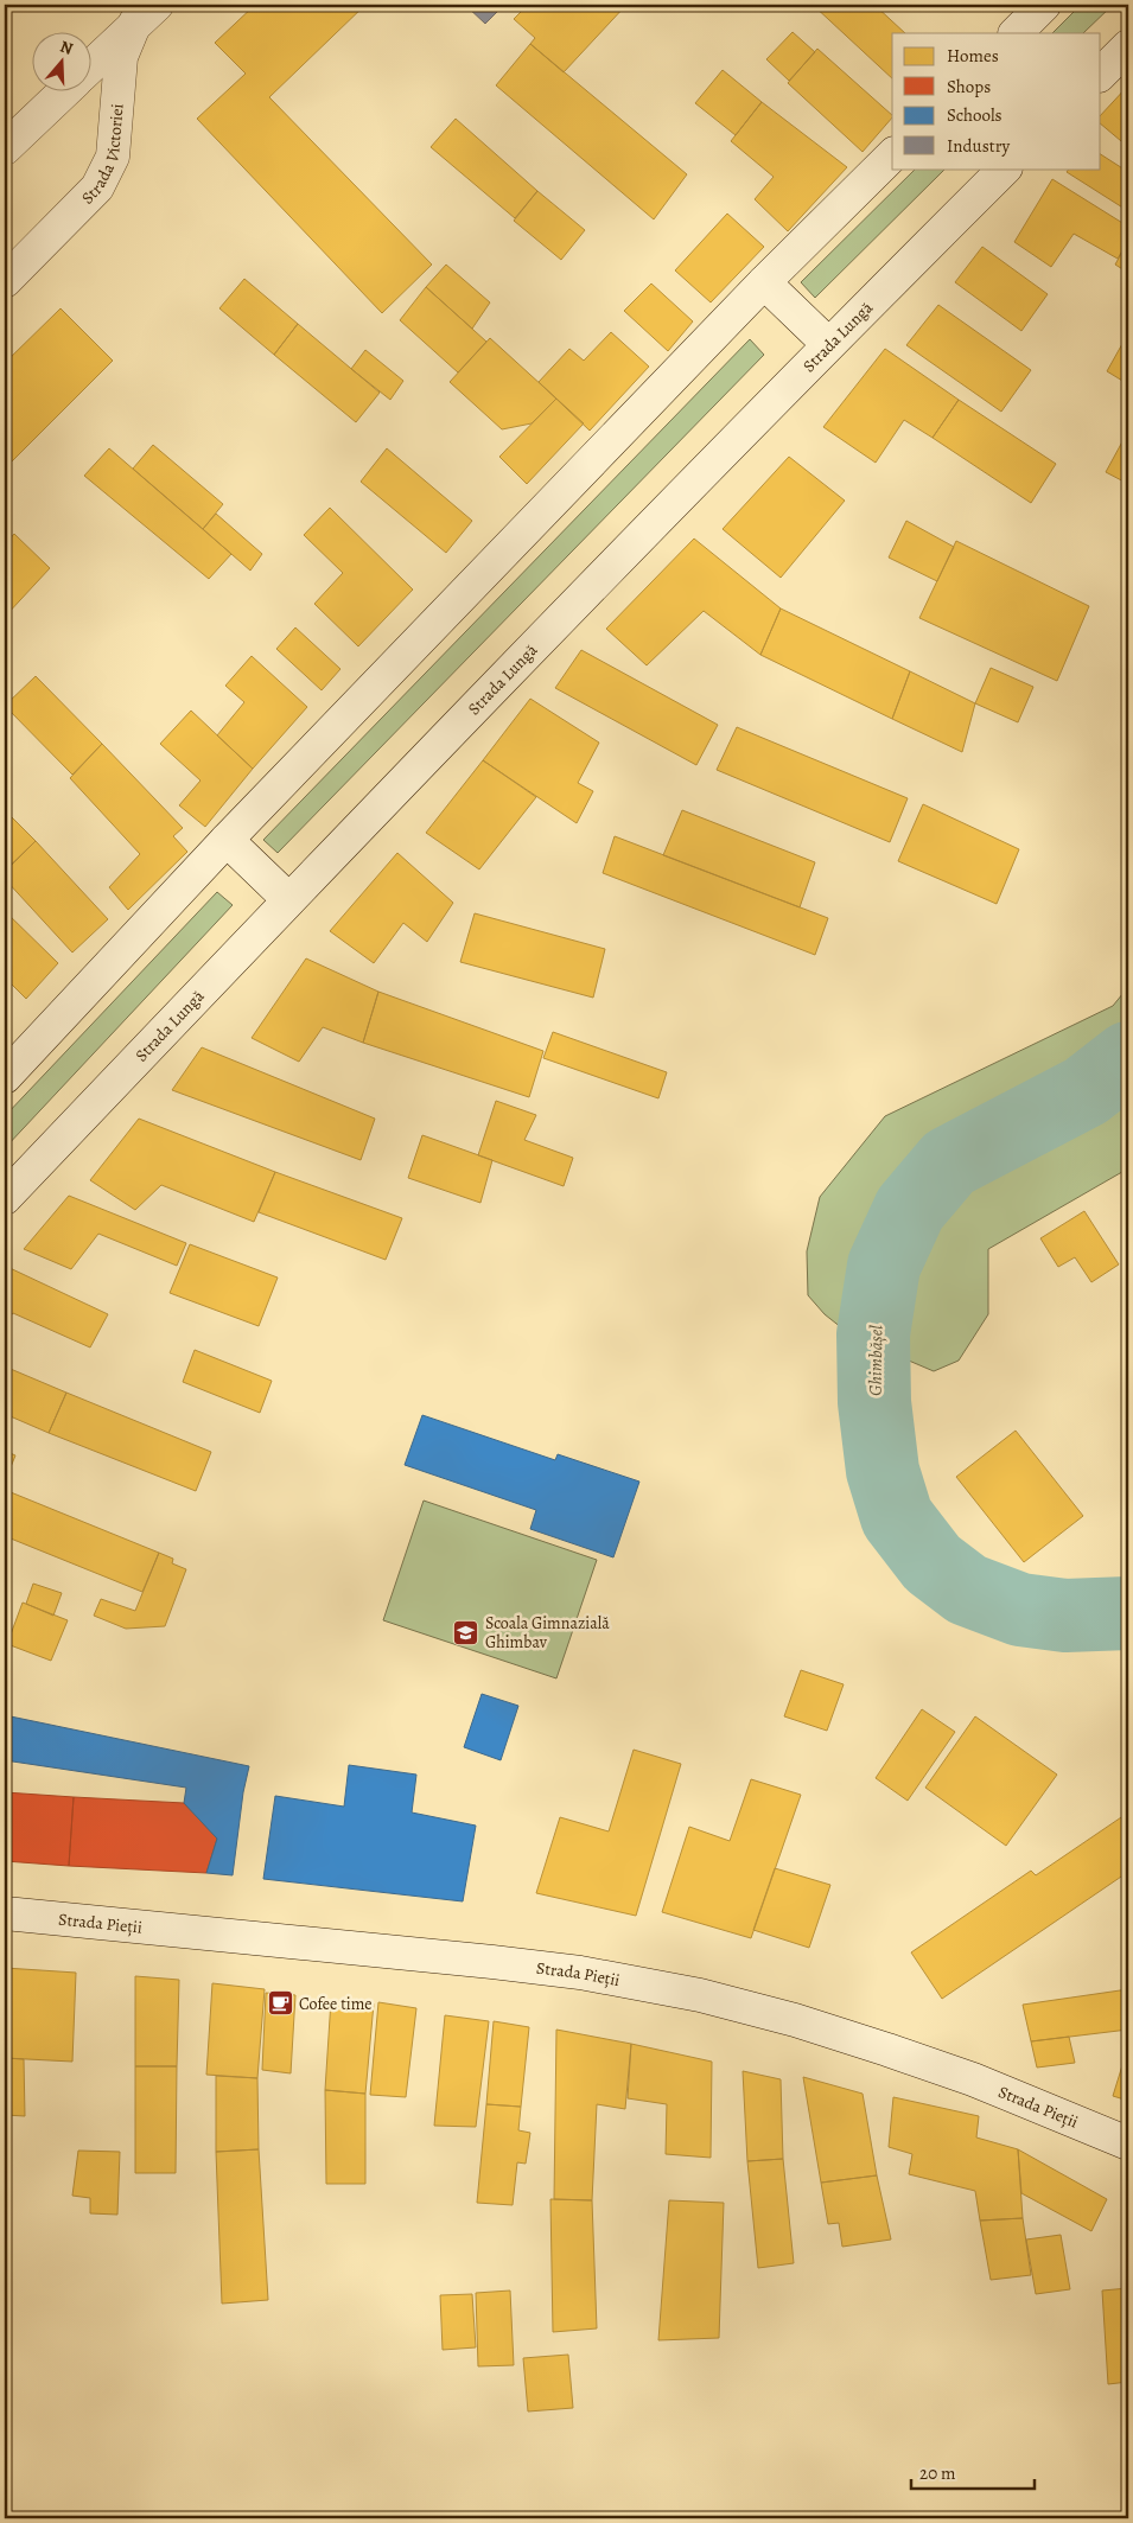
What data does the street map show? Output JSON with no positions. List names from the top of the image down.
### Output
{
  "streets": {
    "street": ["Strada Victoriei", "Strada Lungă", "Strada Pieții"]
  },
  "water": ["Ghimbășel"],
  "places": {
    "school or university": ["Scoala Gimnazială Ghimbav"],
    "cafe": ["Cofee time"]
  },
  "legend": [
    "Homes",
    "Shops",
    "Schools",
    "Industry"
  ],
  "scale_bar": "20 m",
  "north": "top"
}
